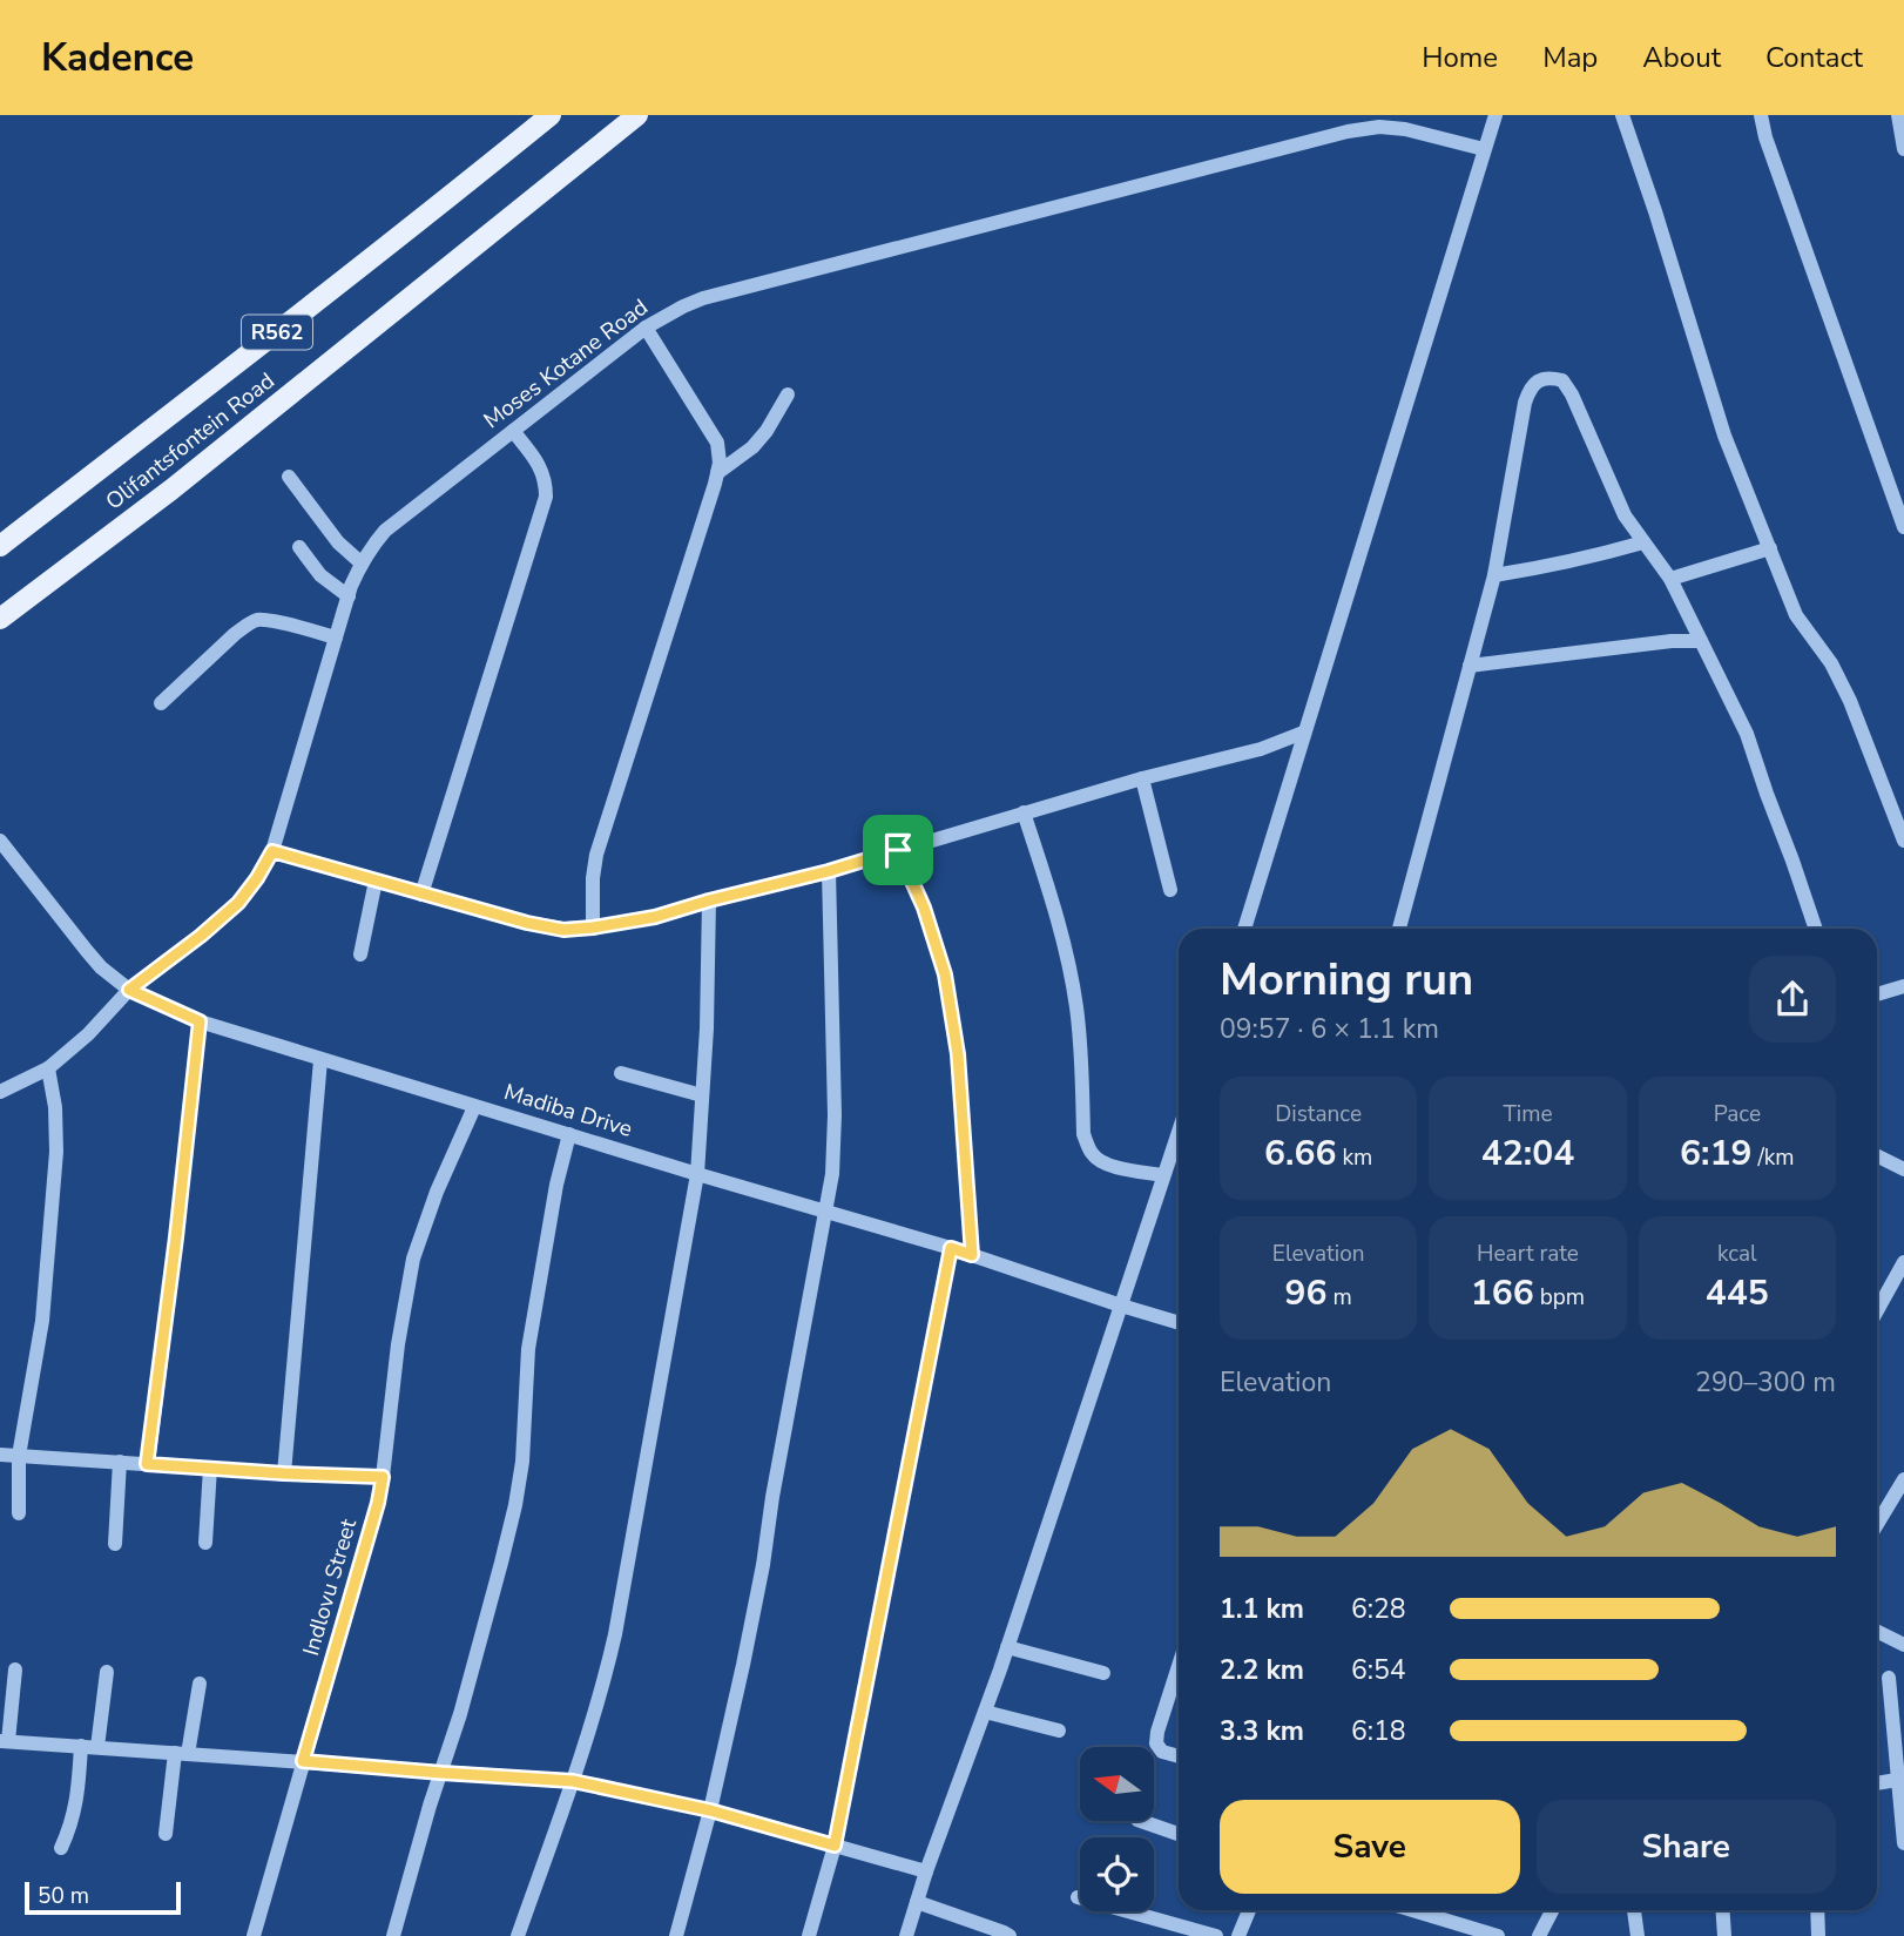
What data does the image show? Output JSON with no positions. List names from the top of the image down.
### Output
{
  "streets": {
    "main road": ["R562", "Olifantsfontein Road"],
    "street": ["Moses Kotane Road", "Madiba Drive", "Indlovu Street"]
  },
  "crossings": [
    ["Moses Kotane Road", "Madiba Drive"],
    ["Madiba Drive", "Indlovu Street"]
  ],
  "scale_bar": "50 m",
  "north": "left",
  "page": {
    "header": "Kadence",
    "nav": [
      "Home",
      "Map",
      "About",
      "Contact"
    ],
    "heading": ["Morning run", "09:57 · 6 × 1.1 km"],
    "stats": [
      ["Distance", "6.66 km"],
      ["Time", "42:04"],
      ["Pace", "6:19 /km"],
      ["Elevation", "96 m"],
      ["Heart rate", "166 bpm"],
      ["kcal", "445"]
    ],
    "chart": ["Elevation", "290–300 m"],
    "list": [
      {
        "name": "1.1 km",
        "note": "6:28"
      },
      {
        "name": "2.2 km",
        "note": "6:54"
      },
      {
        "name": "3.3 km",
        "note": "6:18"
      }
    ],
    "buttons": ["Save", "Share"],
    "scale": "50 m"
  }
}
